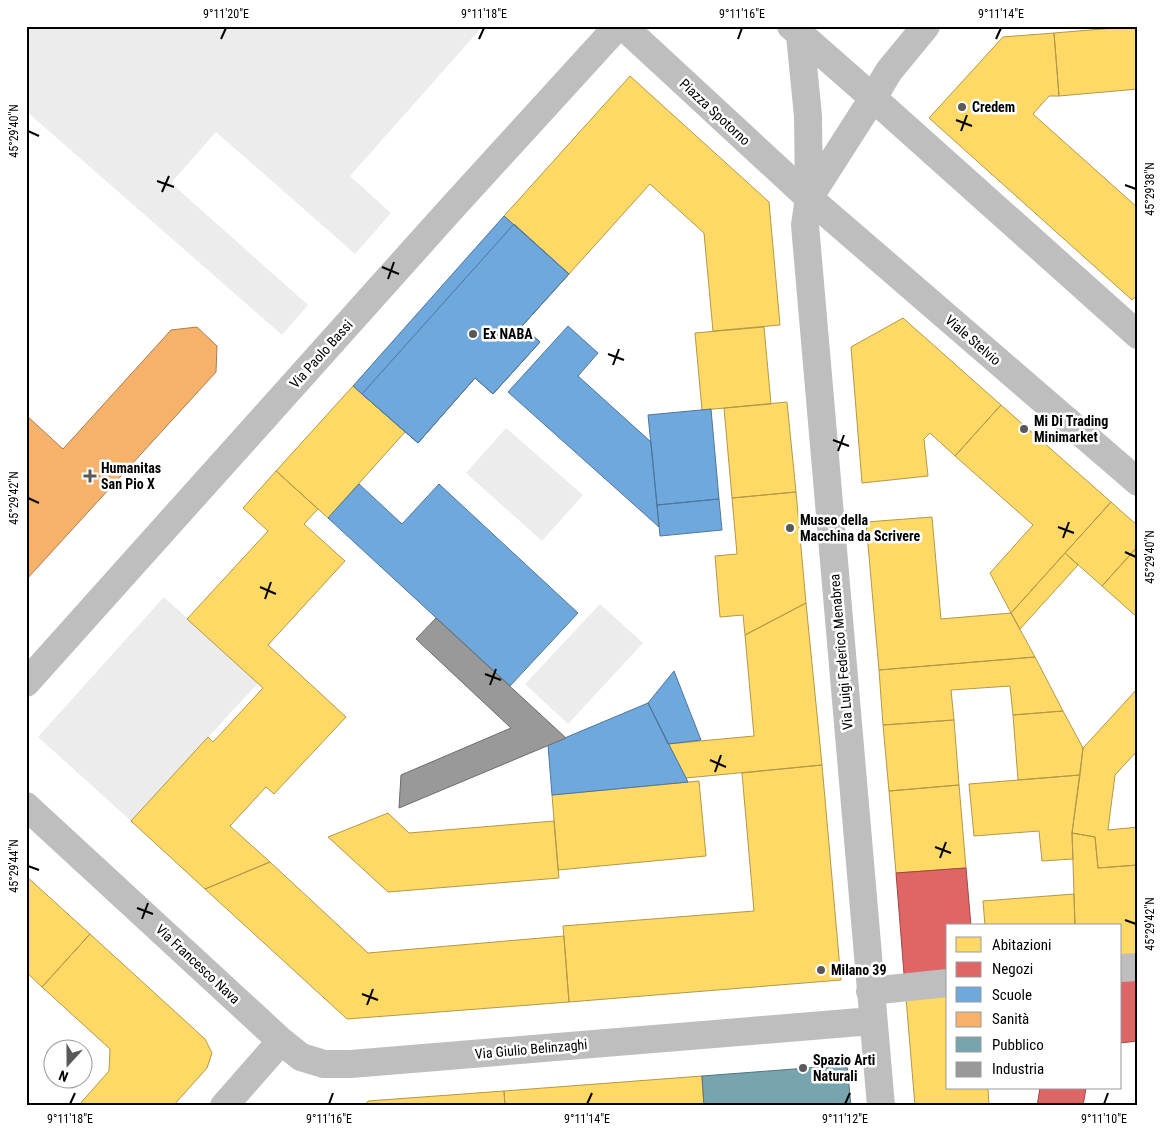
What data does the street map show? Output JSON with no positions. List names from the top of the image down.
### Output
{
  "streets": {
    "street": [
      "Piazza Spotorno",
      "Viale Stelvio",
      "Via Paolo Bassi",
      "Via Luigi Federico Menabrea",
      "Via Francesco Nava",
      "Via Giulio Belinzaghi"
    ]
  },
  "crossings": [
    ["Piazza Spotorno", "Viale Stelvio"],
    ["Piazza Spotorno", "Via Luigi Federico Menabrea"],
    ["Viale Stelvio", "Via Luigi Federico Menabrea"],
    ["Via Luigi Federico Menabrea", "Via Giulio Belinzaghi"],
    ["Via Francesco Nava", "Via Giulio Belinzaghi"]
  ],
  "places": {
    "other": [
      "Credem",
      "Ex NABA",
      "Mi Di Trading Minimarket",
      "Museo della Macchina da Scrivere",
      "Milano 39",
      "Spazio Arti Naturali"
    ],
    "health": ["Humanitas San Pio X"]
  },
  "legend": [
    "Abitazioni",
    "Negozi",
    "Scuole",
    "Sanità",
    "Pubblico",
    "Industria"
  ],
  "north": "bottom",
  "coordinates": [
    "9°11'20\"E",
    "9°11'18\"E",
    "9°11'16\"E",
    "9°11'14\"E",
    "45°29'40\"N",
    "45°29'38\"N",
    "45°29'42\"N",
    "45°29'44\"N",
    "9°11'12\"E",
    "9°11'10\"E"
  ]
}
